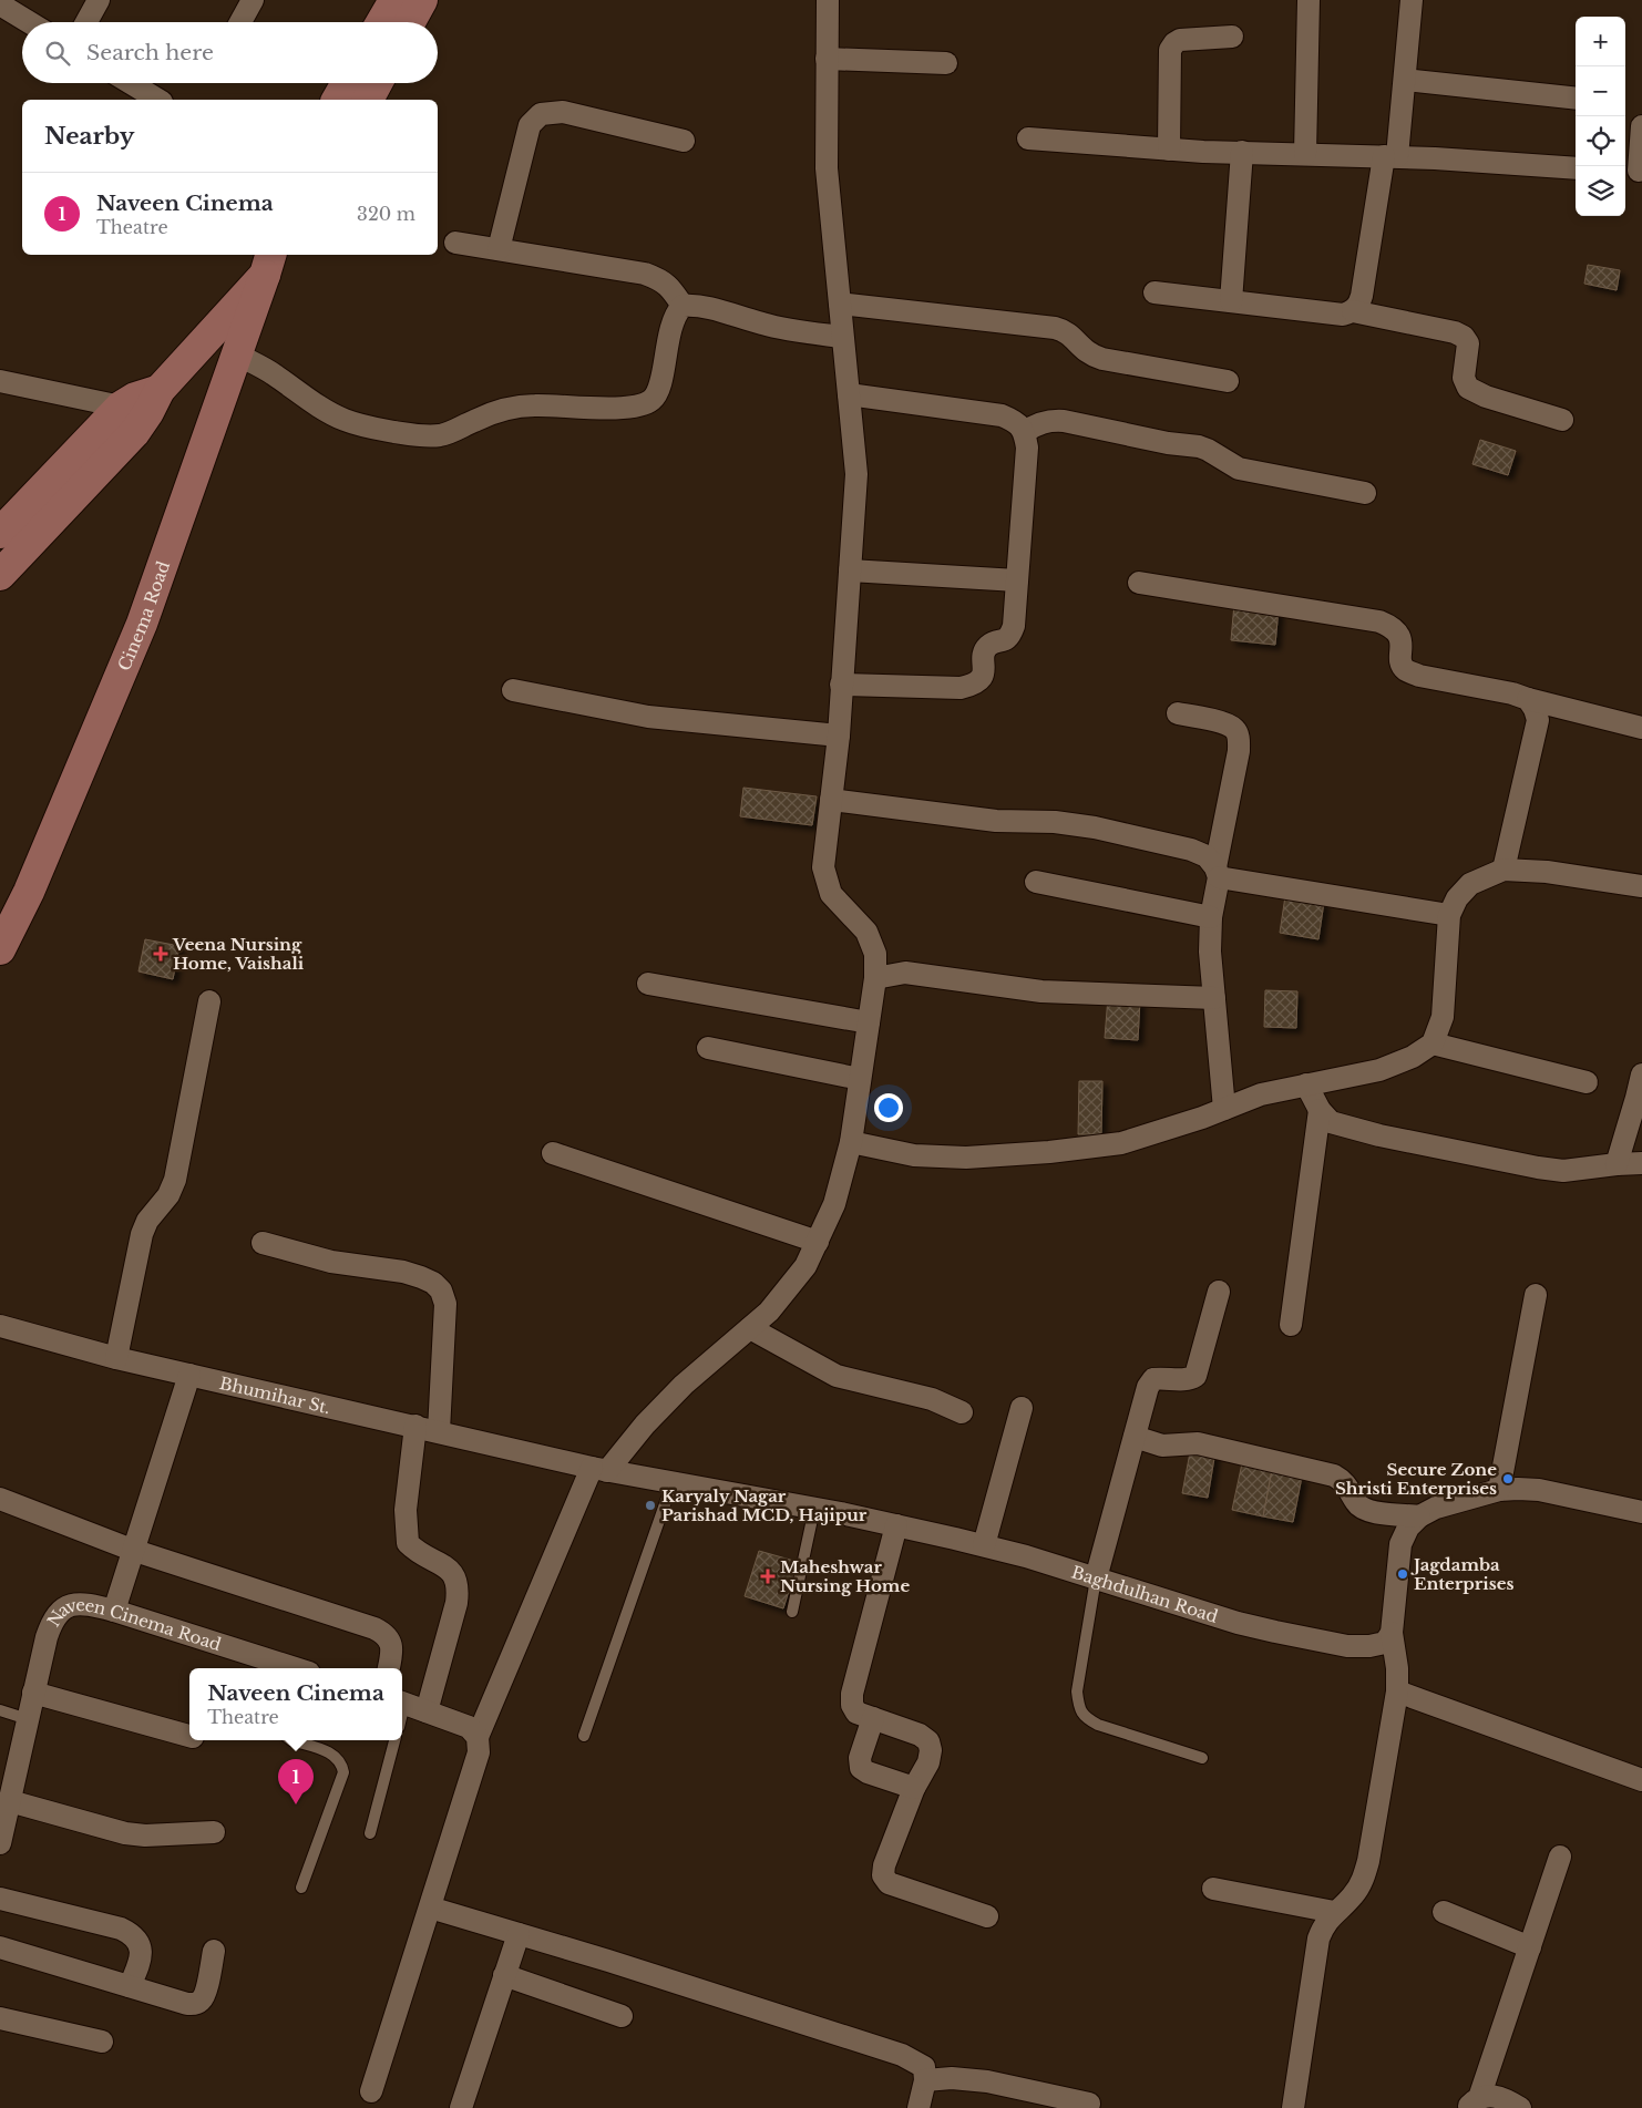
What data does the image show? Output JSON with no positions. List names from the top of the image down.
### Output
{
  "streets": {
    "main road": ["Cinema Road"],
    "street": ["Bhumihar St.", "Baghdulhan Road", "Naveen Cinema Road"]
  },
  "crossings": [
    ["Bhumihar St.", "Baghdulhan Road"]
  ],
  "places": {
    "health": ["Veena Nursing Home, Vaishali", "Maheshwar Nursing Home"],
    "other": ["Secure Zone Shristi Enterprises", "Karyaly Nagar Parishad MCD, Hajipur", "Jagdamba Enterprises"]
  },
  "page": {
    "map_buttons": ["+", "−"],
    "search": "Search here",
    "heading": "Nearby",
    "list": [
      {
        "mark": "1",
        "name": "Naveen Cinema",
        "note": "Theatre",
        "value": "320 m"
      }
    ],
    "popup": ["Naveen Cinema", "Theatre"],
    "pins": "1"
  }
}
